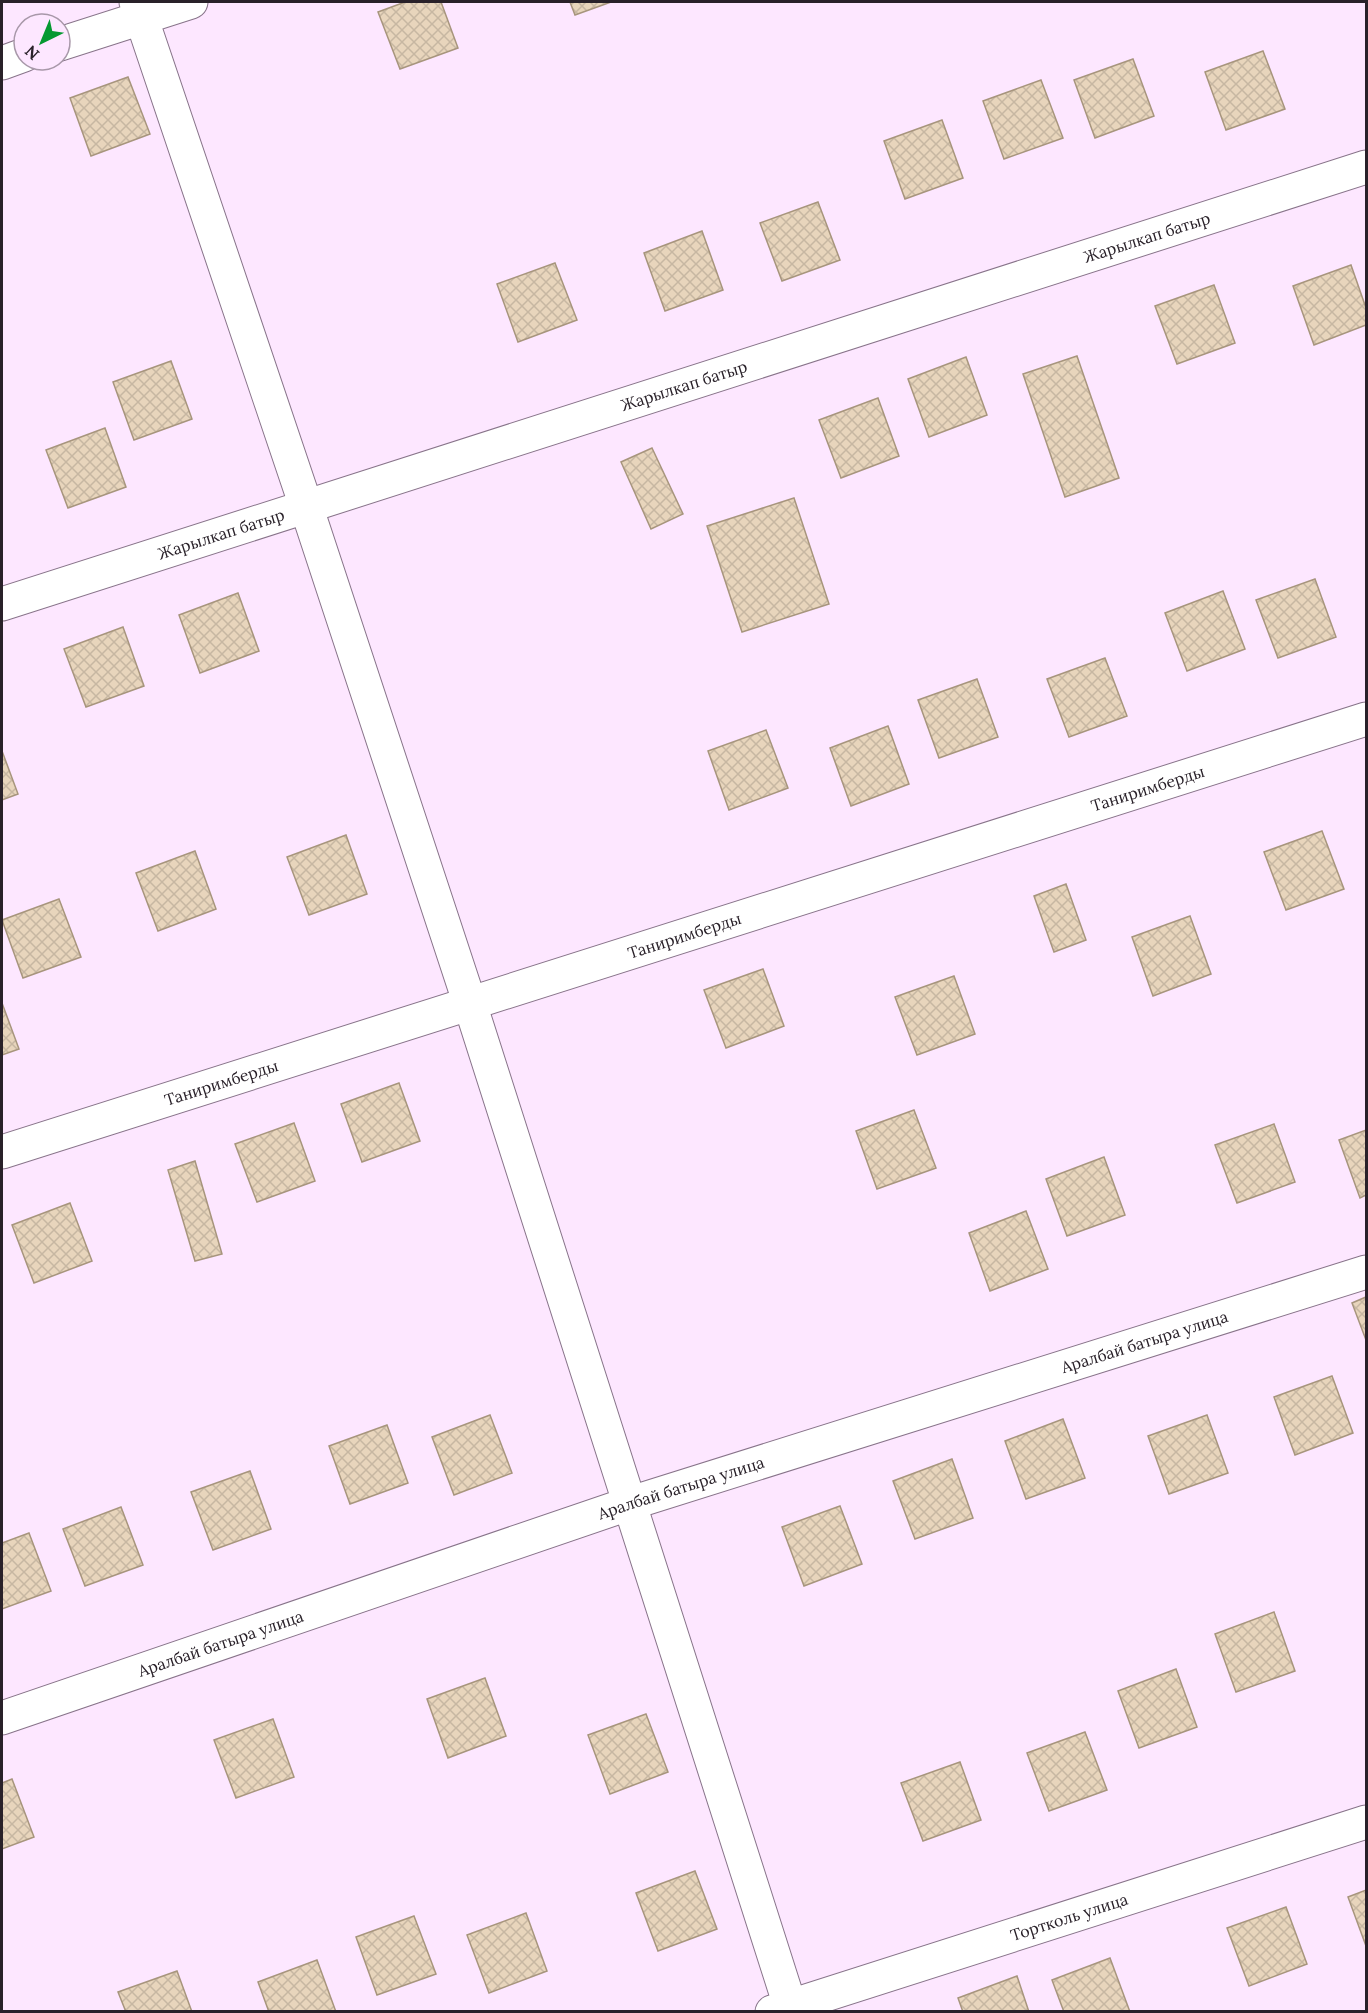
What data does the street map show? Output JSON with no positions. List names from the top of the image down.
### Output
{
  "streets": {
    "street": [
      "Жарылкап батыр",
      "Таниримберды",
      "Аралбай батыра улица",
      "Тортколь улица"
    ]
  },
  "north": "bottom left"
}
